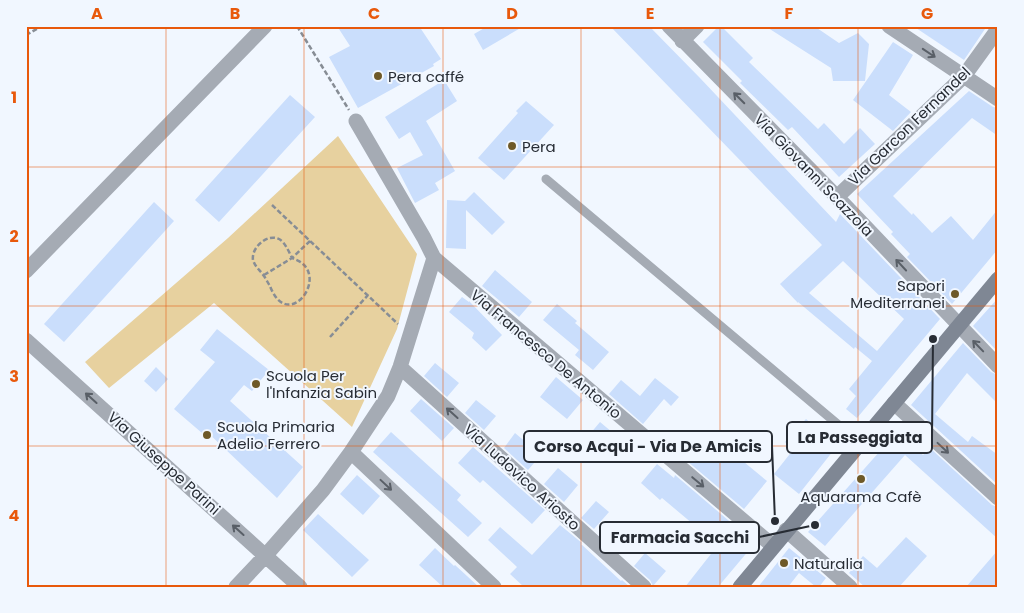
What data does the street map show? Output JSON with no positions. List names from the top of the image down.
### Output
{
  "streets": {
    "street": [
      "Via Garcon Fernandel",
      "Via Giovanni Scazzola",
      "Via Francesco De Antonio",
      "Via Giuseppe Parini",
      "Via Ludovico Ariosto"
    ]
  },
  "crossings": [
    ["Via Garcon Fernandel", "Via Giovanni Scazzola"]
  ],
  "one_way": ["Via Giovanni Scazzola", "Via Francesco De Antonio", "Via Giuseppe Parini"],
  "places": [
    "Pera caffé",
    "Pera",
    "Sapori Mediterranei",
    "La Passeggiata",
    "Scuola Per l'Infanzia Sabin",
    "Scuola Primaria Adelio Ferrero",
    "Aquarama Cafè",
    "Corso Acqui - Via De Amicis",
    "Farmacia Sacchi",
    "Naturalia"
  ],
  "grid": {
    "columns": [
      "A",
      "B",
      "C",
      "D",
      "E",
      "F",
      "G"
    ],
    "rows": [
      "1",
      "2",
      "3",
      "4"
    ]
  }
}
